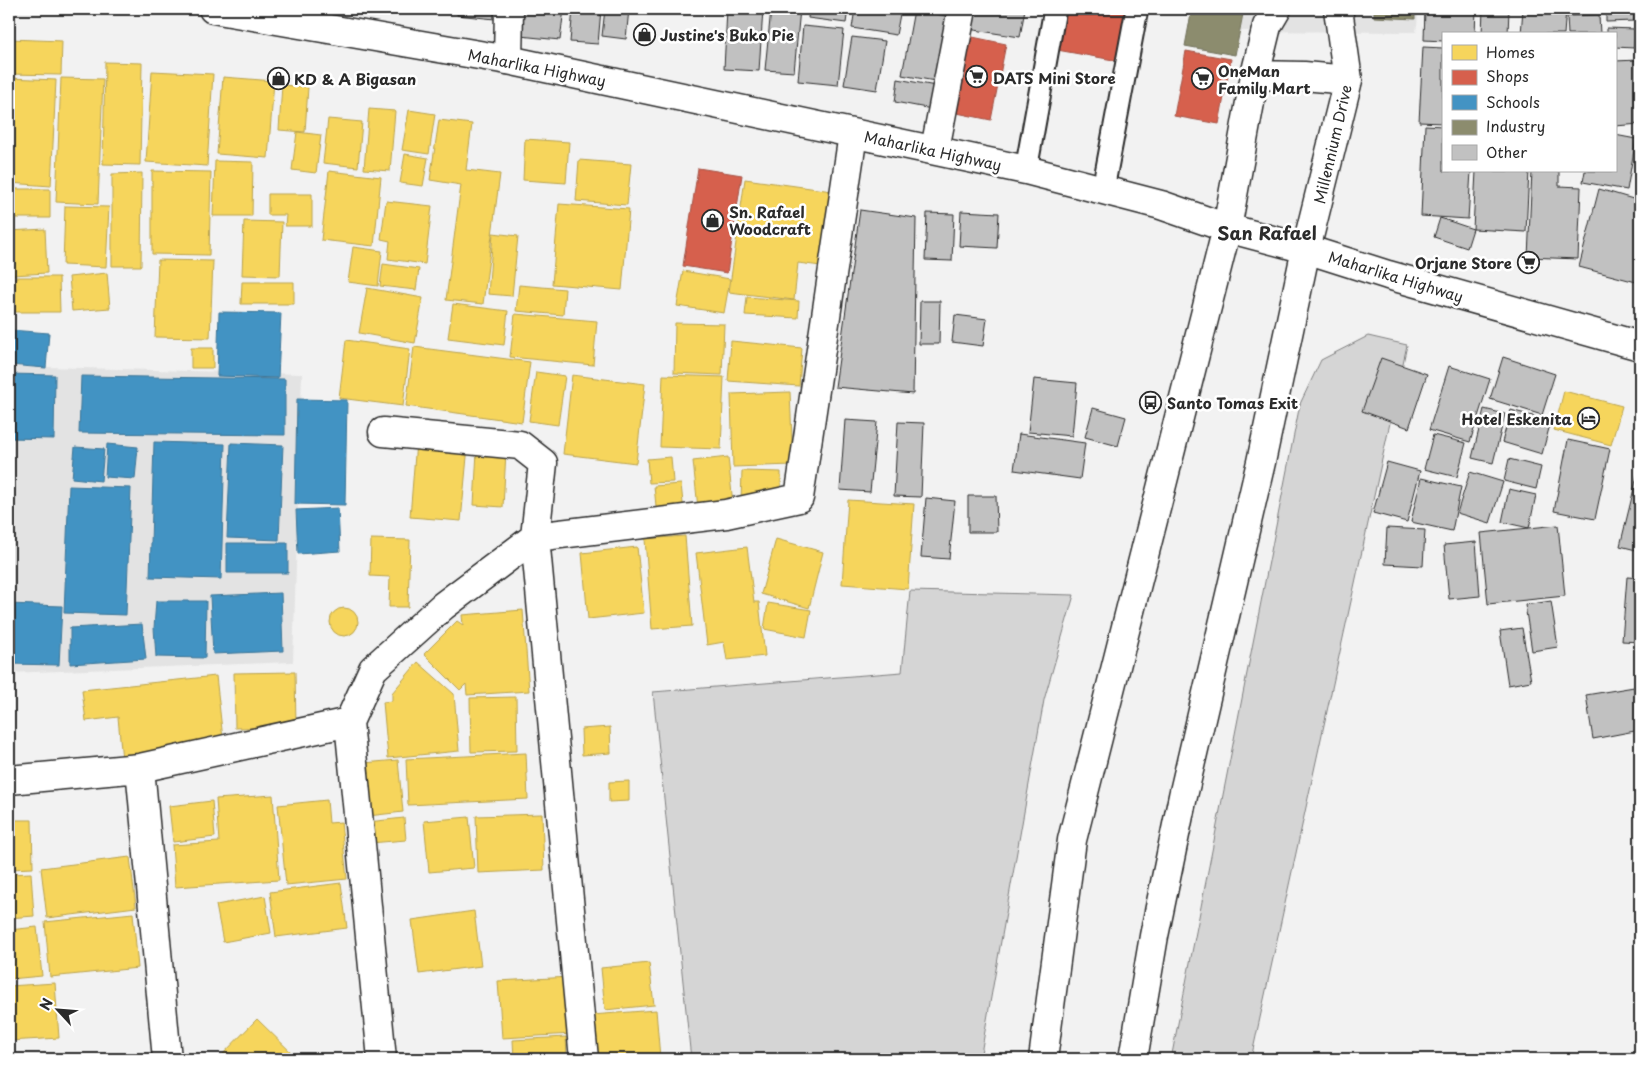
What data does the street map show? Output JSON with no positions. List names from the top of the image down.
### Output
{
  "streets": {
    "main road": ["Maharlika Highway", "Millennium Drive"]
  },
  "crossings": [
    ["Maharlika Highway", "Millennium Drive"]
  ],
  "districts": ["San Rafael"],
  "places": {
    "shop": ["Justine's Buko Pie", "KD & A Bigasan", "Sn. Rafael Woodcraft"],
    "supermarket": ["DATS Mini Store", "OneMan Family Mart", "Orjane Store"],
    "bus stop": ["Santo Tomas Exit"],
    "hotel": ["Hotel Eskenita"]
  },
  "legend": [
    "Homes",
    "Shops",
    "Schools",
    "Industry",
    "Other"
  ],
  "north": "top left"
}
